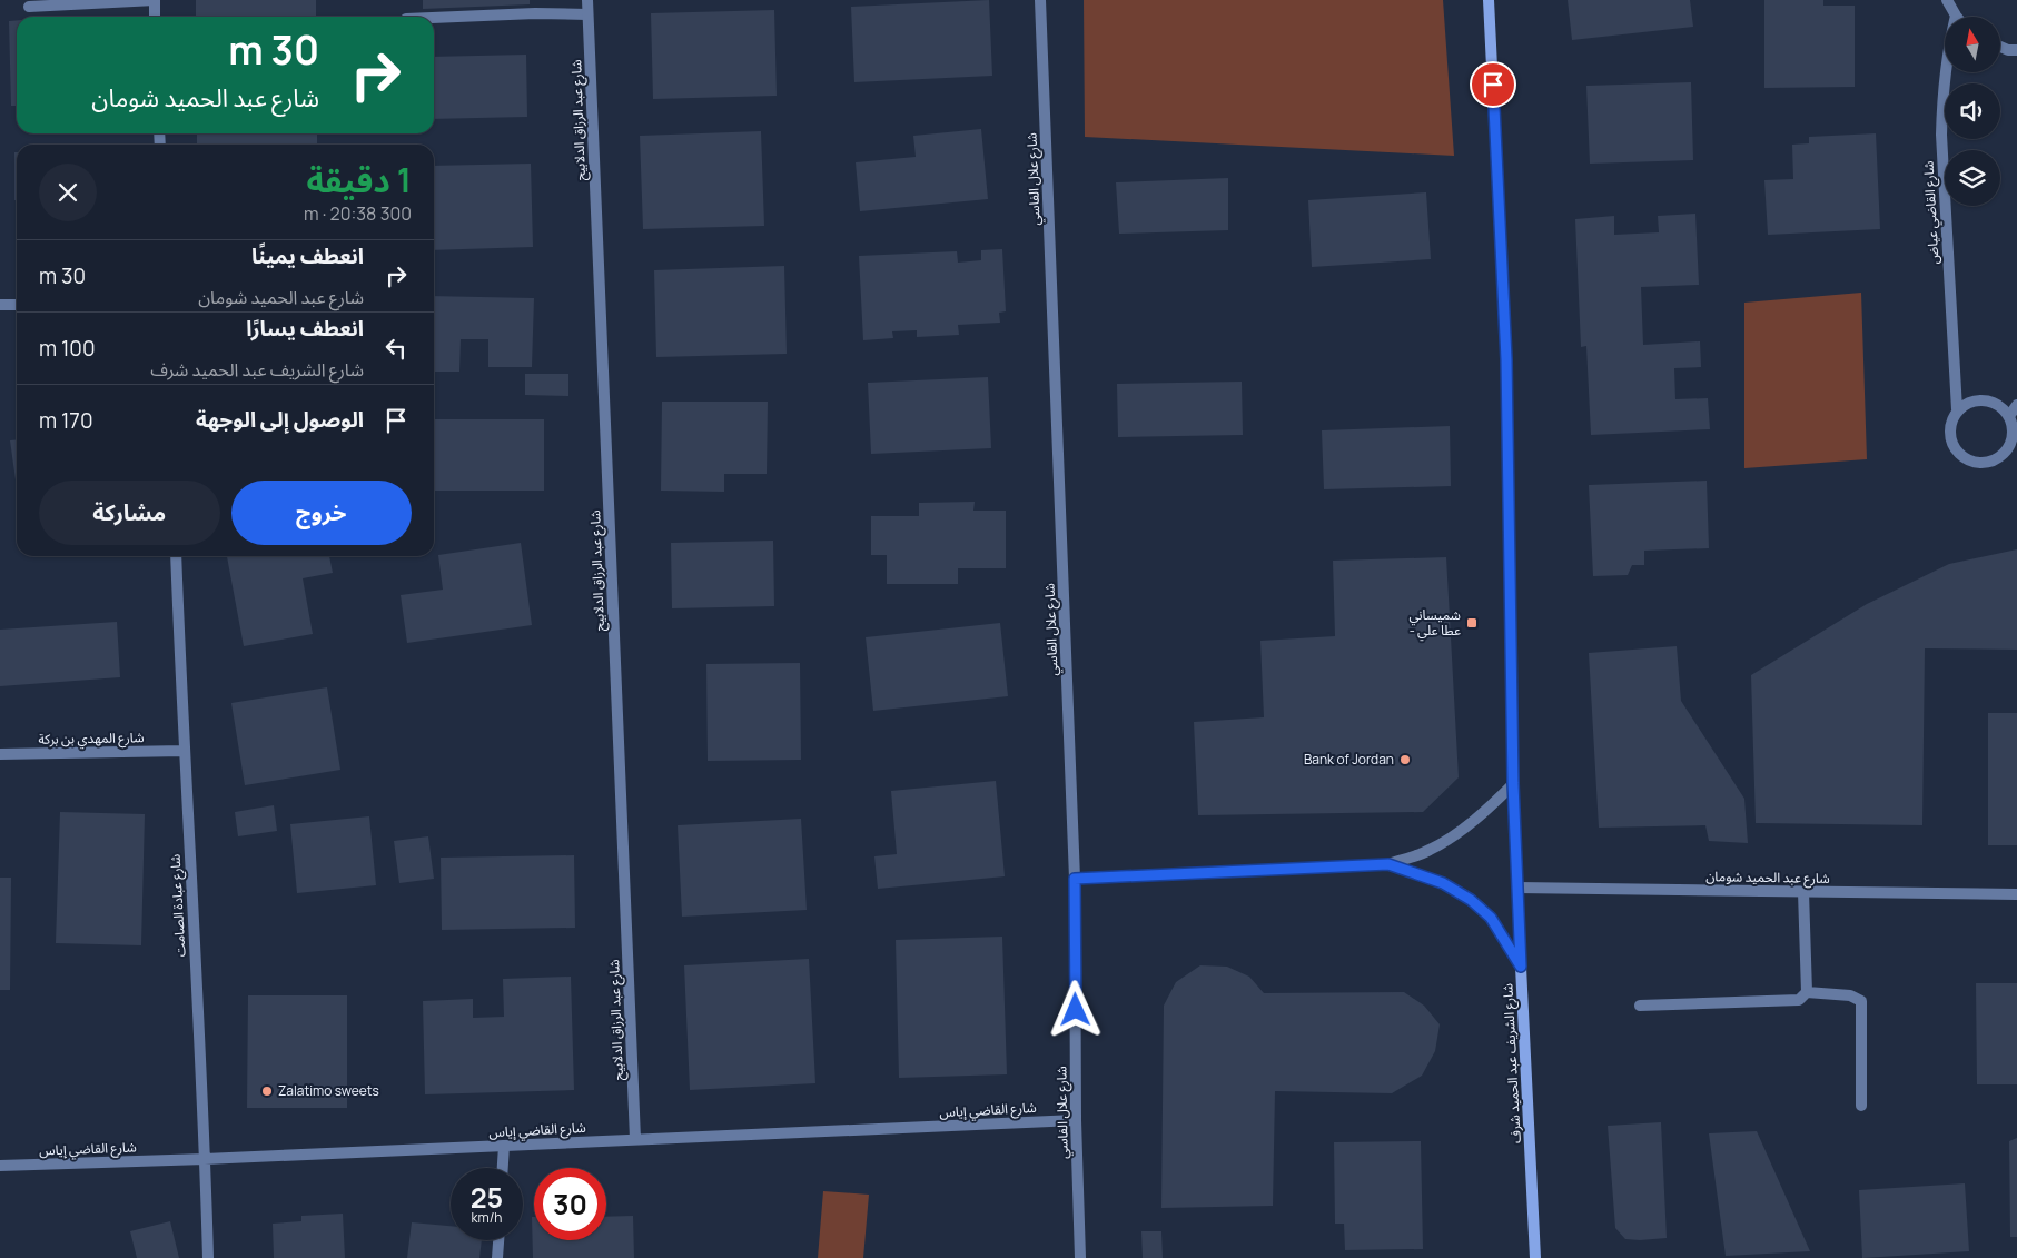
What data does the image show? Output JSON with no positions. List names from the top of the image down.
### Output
{
  "streets": {
    "street": [
      "شارع عبد الرزاق الدلابيح",
      "شارع علال الفاسي",
      "شارع القاضي عياض",
      "شارع المهدي بن بركة",
      "شارع عبد الحميد شومان",
      "شارع عبادة الصامت",
      "شارع الشريف عبد الحميد شرف",
      "شارع القاضي إياس"
    ]
  },
  "crossings": [
    ["شارع عبد الرزاق الدلابيح", "شارع القاضي إياس"],
    ["شارع علال الفاسي", "شارع القاضي إياس"],
    ["شارع المهدي بن بركة", "شارع عبادة الصامت"],
    ["شارع عبد الحميد شومان", "شارع الشريف عبد الحميد شرف"],
    ["شارع عبادة الصامت", "شارع القاضي إياس"]
  ],
  "places": {
    "transit": ["شميساني - عطا علي"],
    "other": ["Bank of Jordan", "Zalatimo sweets"]
  },
  "north": "top",
  "page": {
    "turn": ["30 m", "شارع عبد الحميد شومان"],
    "heading": ["1 دقيقة", "300 m · 20:38"],
    "list": [
      {
        "name": "انعطف يمينًا",
        "note": "شارع عبد الحميد شومان",
        "value": "30 m"
      },
      {
        "name": "انعطف يسارًا",
        "note": "شارع الشريف عبد الحميد شرف",
        "value": "100 m"
      },
      {
        "name": "الوصول إلى الوجهة",
        "value": "170 m"
      }
    ],
    "buttons": ["خروج", "مشاركة"],
    "speed": "25 km/h",
    "limit": "30"
  }
}
